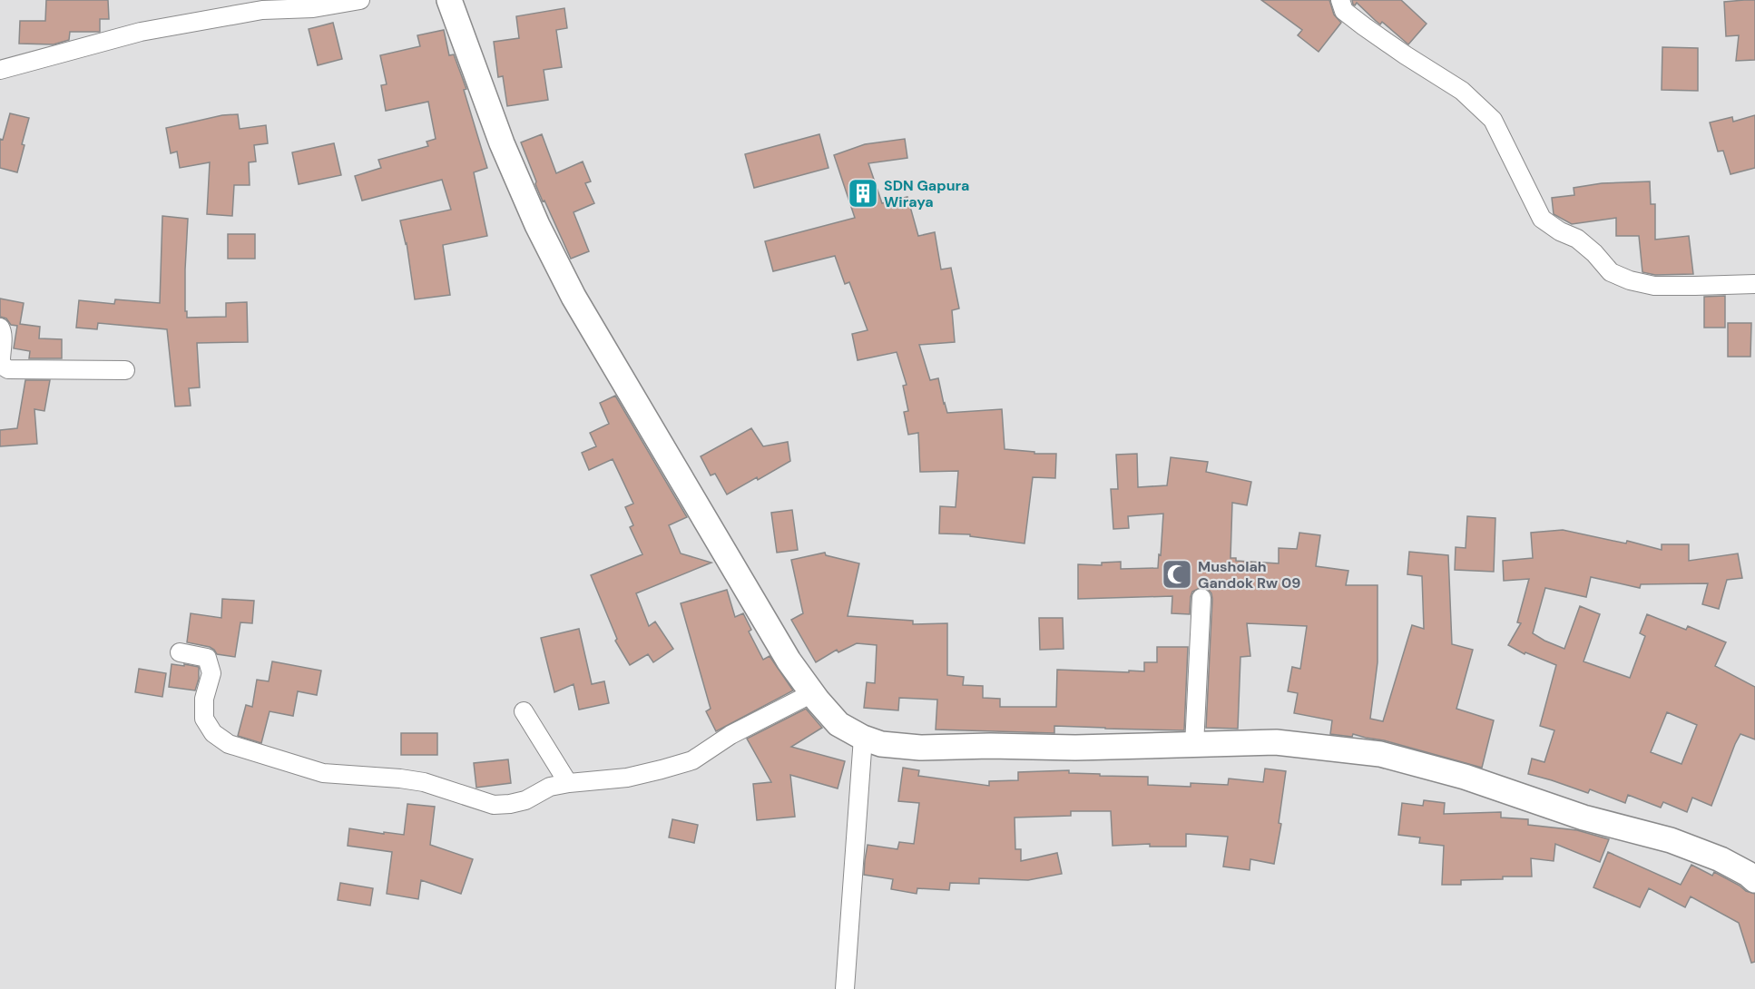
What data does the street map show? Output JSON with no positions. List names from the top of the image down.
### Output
{
  "places": {
    "building": ["SDN Gapura Wiraya"],
    "mosque": ["Musholah Gandok Rw 09"]
  }
}
